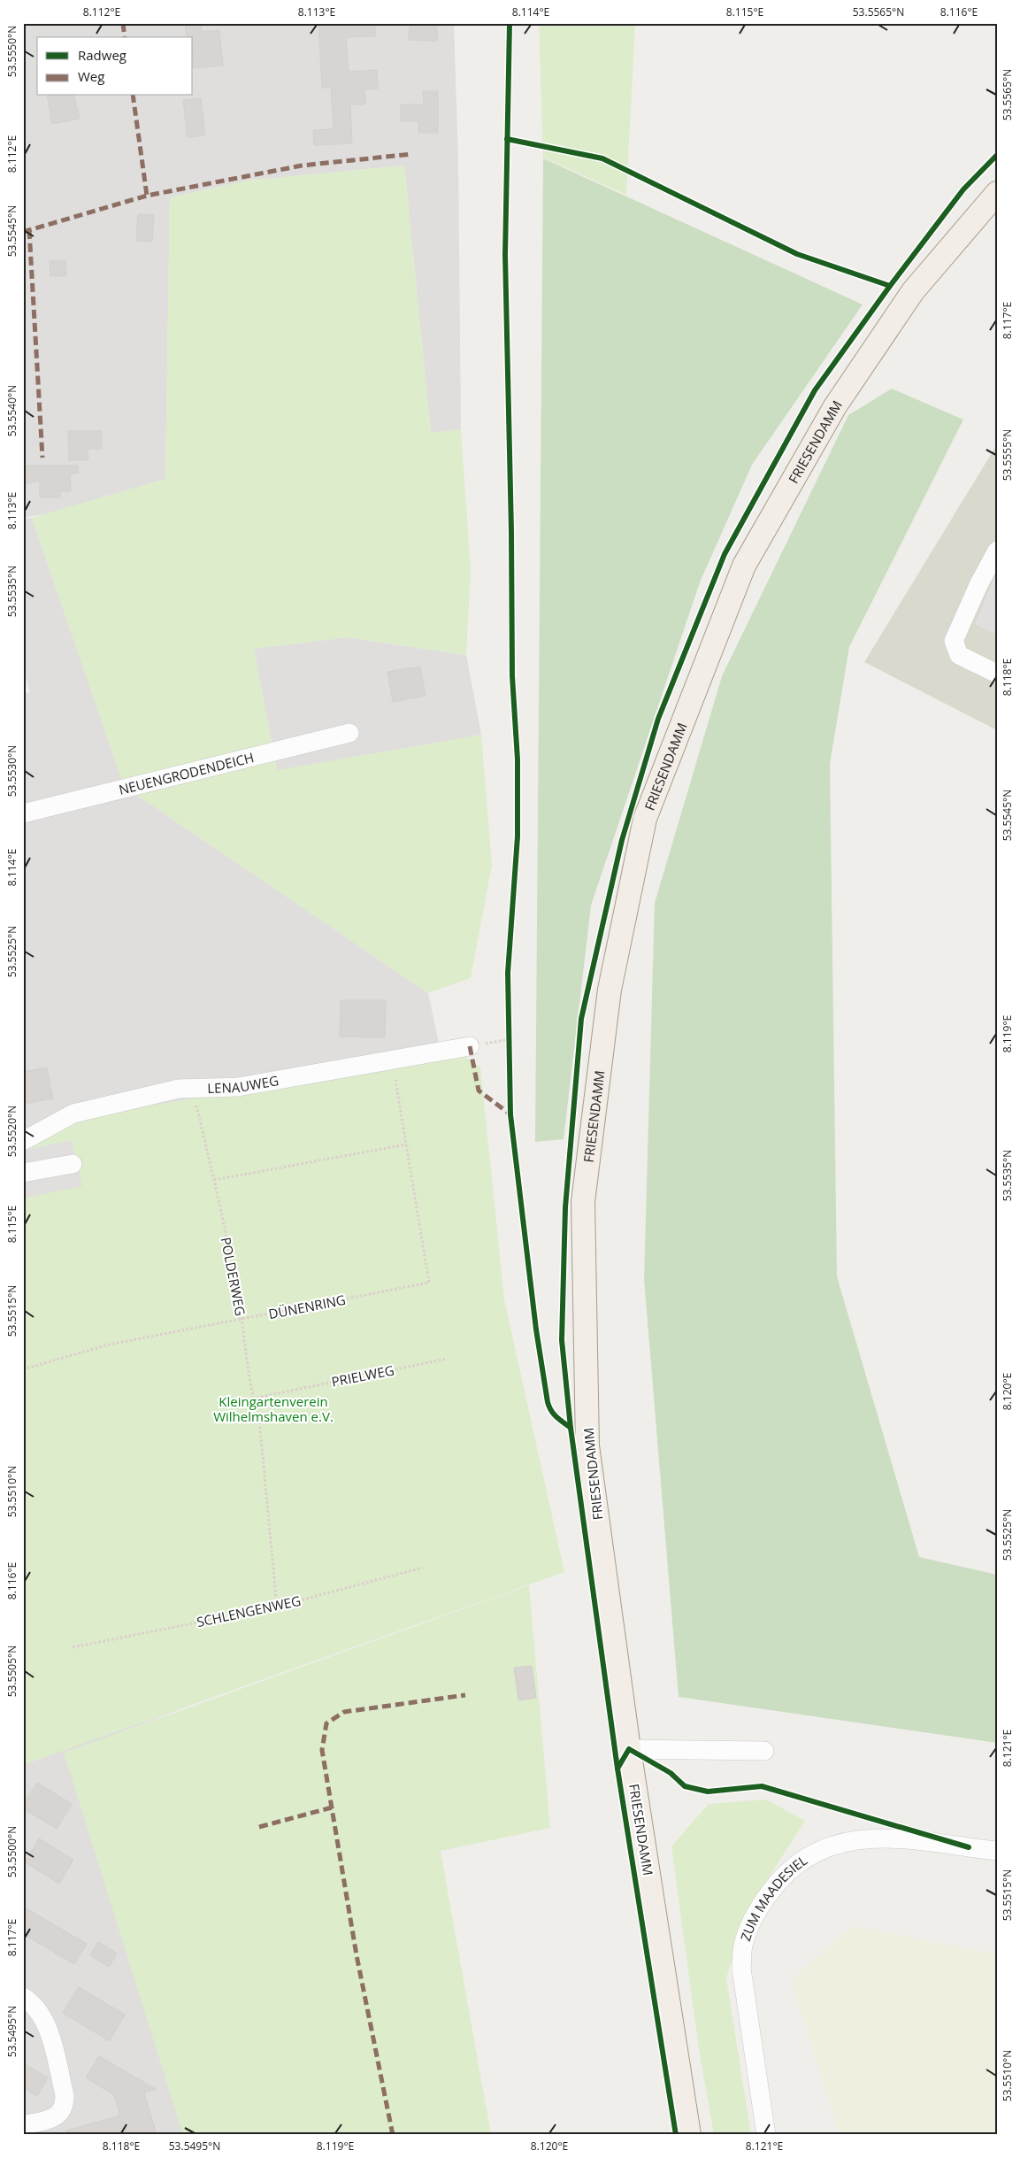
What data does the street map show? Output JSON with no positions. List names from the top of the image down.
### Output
{
  "streets": {
    "main road": ["FRIESENDAMM"],
    "street": ["NEUENGRODENDEICH", "LENAUWEG", "ZUM MAADESIEL"],
    "path": [
      "POLDERWEG",
      "DÜNENRING",
      "PRIELWEG",
      "SCHLENGENWEG"
    ]
  },
  "crossings": [
    ["POLDERWEG", "DÜNENRING"],
    ["POLDERWEG", "PRIELWEG"],
    ["POLDERWEG", "SCHLENGENWEG"]
  ],
  "parks": ["Kleingartenverein Wilhelmshaven e.V."],
  "legend": ["Radweg", "Weg"],
  "coordinates": [
    "8.112°E",
    "8.113°E",
    "8.114°E",
    "8.115°E",
    "53.5565°N",
    "8.116°E",
    "53.5550°N",
    "53.5545°N",
    "8.117°E",
    "53.5540°N",
    "53.5555°N",
    "53.5535°N",
    "8.118°E",
    "53.5530°N",
    "53.5525°N",
    "8.119°E",
    "53.5520°N",
    "53.5515°N",
    "8.120°E",
    "53.5510°N",
    "53.5505°N",
    "8.121°E",
    "53.5500°N",
    "53.5495°N"
  ]
}
